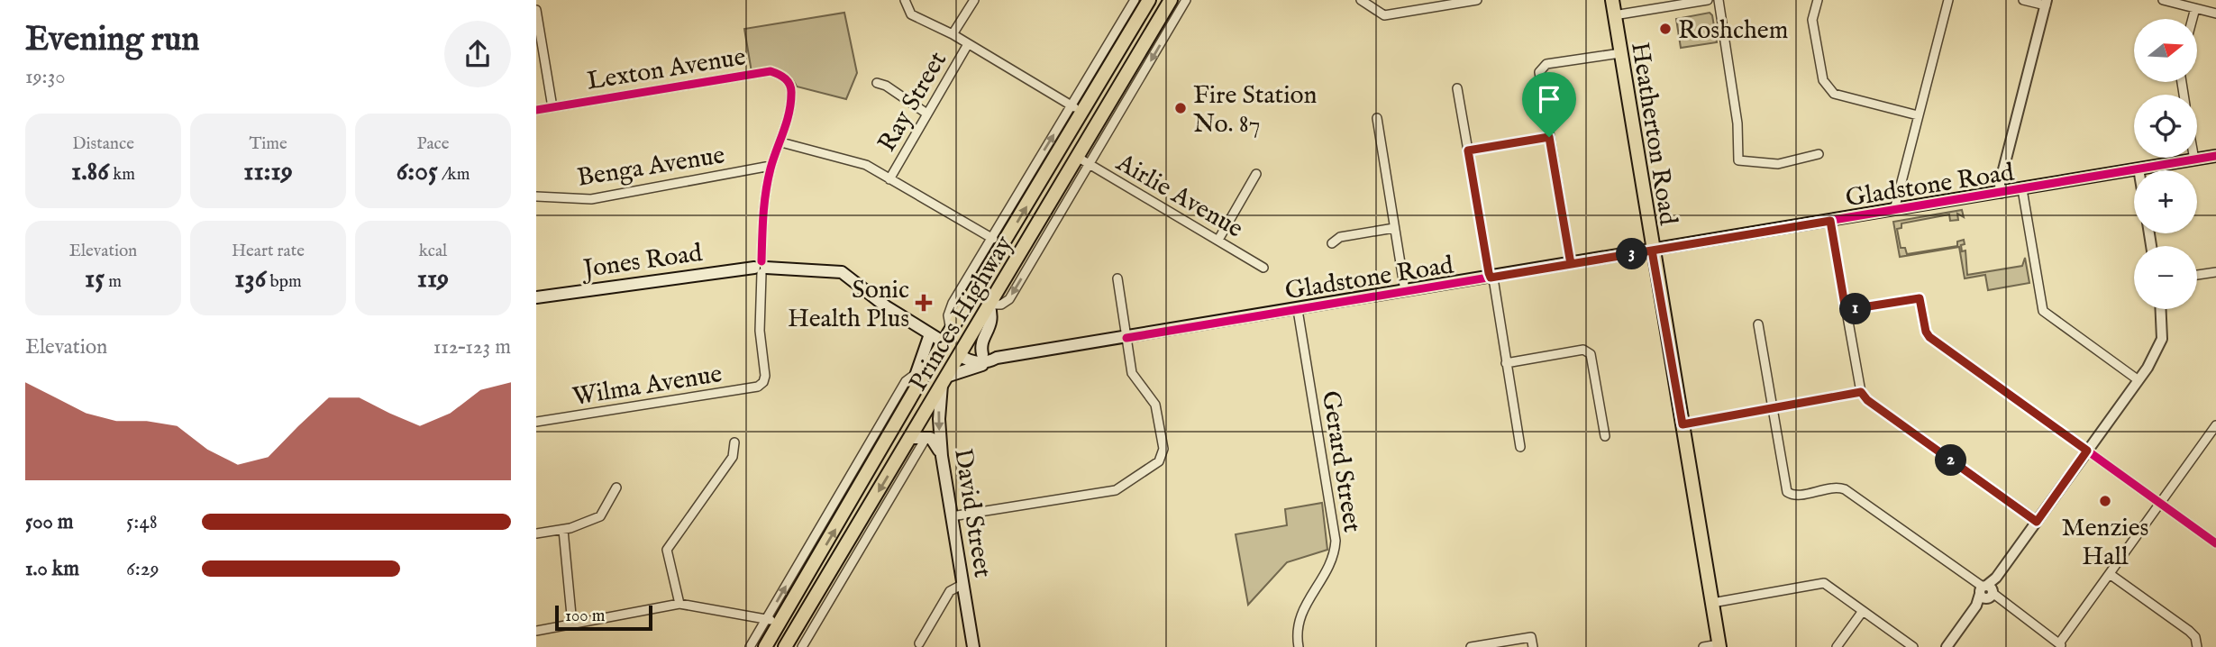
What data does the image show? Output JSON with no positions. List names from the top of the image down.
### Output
{
  "streets": {
    "main road": [
      "Heatherton Road",
      "Gladstone Road",
      "Jones Road",
      "Princes Highway",
      "David Street"
    ],
    "street": [
      "Lexton Avenue",
      "Ray Street",
      "Benga Avenue",
      "Airlie Avenue",
      "Wilma Avenue",
      "Gerard Street"
    ]
  },
  "crossings": [
    ["Heatherton Road", "Gladstone Road"],
    ["Gladstone Road", "Princes Highway"],
    ["Gladstone Road", "Gerard Street"],
    ["Airlie Avenue", "Princes Highway"],
    ["Jones Road", "Princes Highway"],
    ["Jones Road", "Wilma Avenue"],
    ["Princes Highway", "David Street"]
  ],
  "places": {
    "other": ["Roshchem", "Fire Station No. 87", "Menzies Hall"],
    "health": ["Sonic Health Plus"]
  },
  "scale_bar": "100 m",
  "north": "right",
  "page": {
    "heading": ["Evening run", "19:30"],
    "map_buttons": ["+", "−"],
    "stats": [
      ["Distance", "1.86 km"],
      ["Time", "11:19"],
      ["Pace", "6:05 /km"],
      ["Elevation", "15 m"],
      ["Heart rate", "136 bpm"],
      ["kcal", "119"]
    ],
    "pins": ["3", "1", "2"],
    "chart": ["Elevation", "112–123 m"],
    "list": [
      {
        "name": "500 m",
        "note": "5:48"
      },
      {
        "name": "1.0 km",
        "note": "6:29"
      }
    ],
    "scale": "100 m"
  }
}
